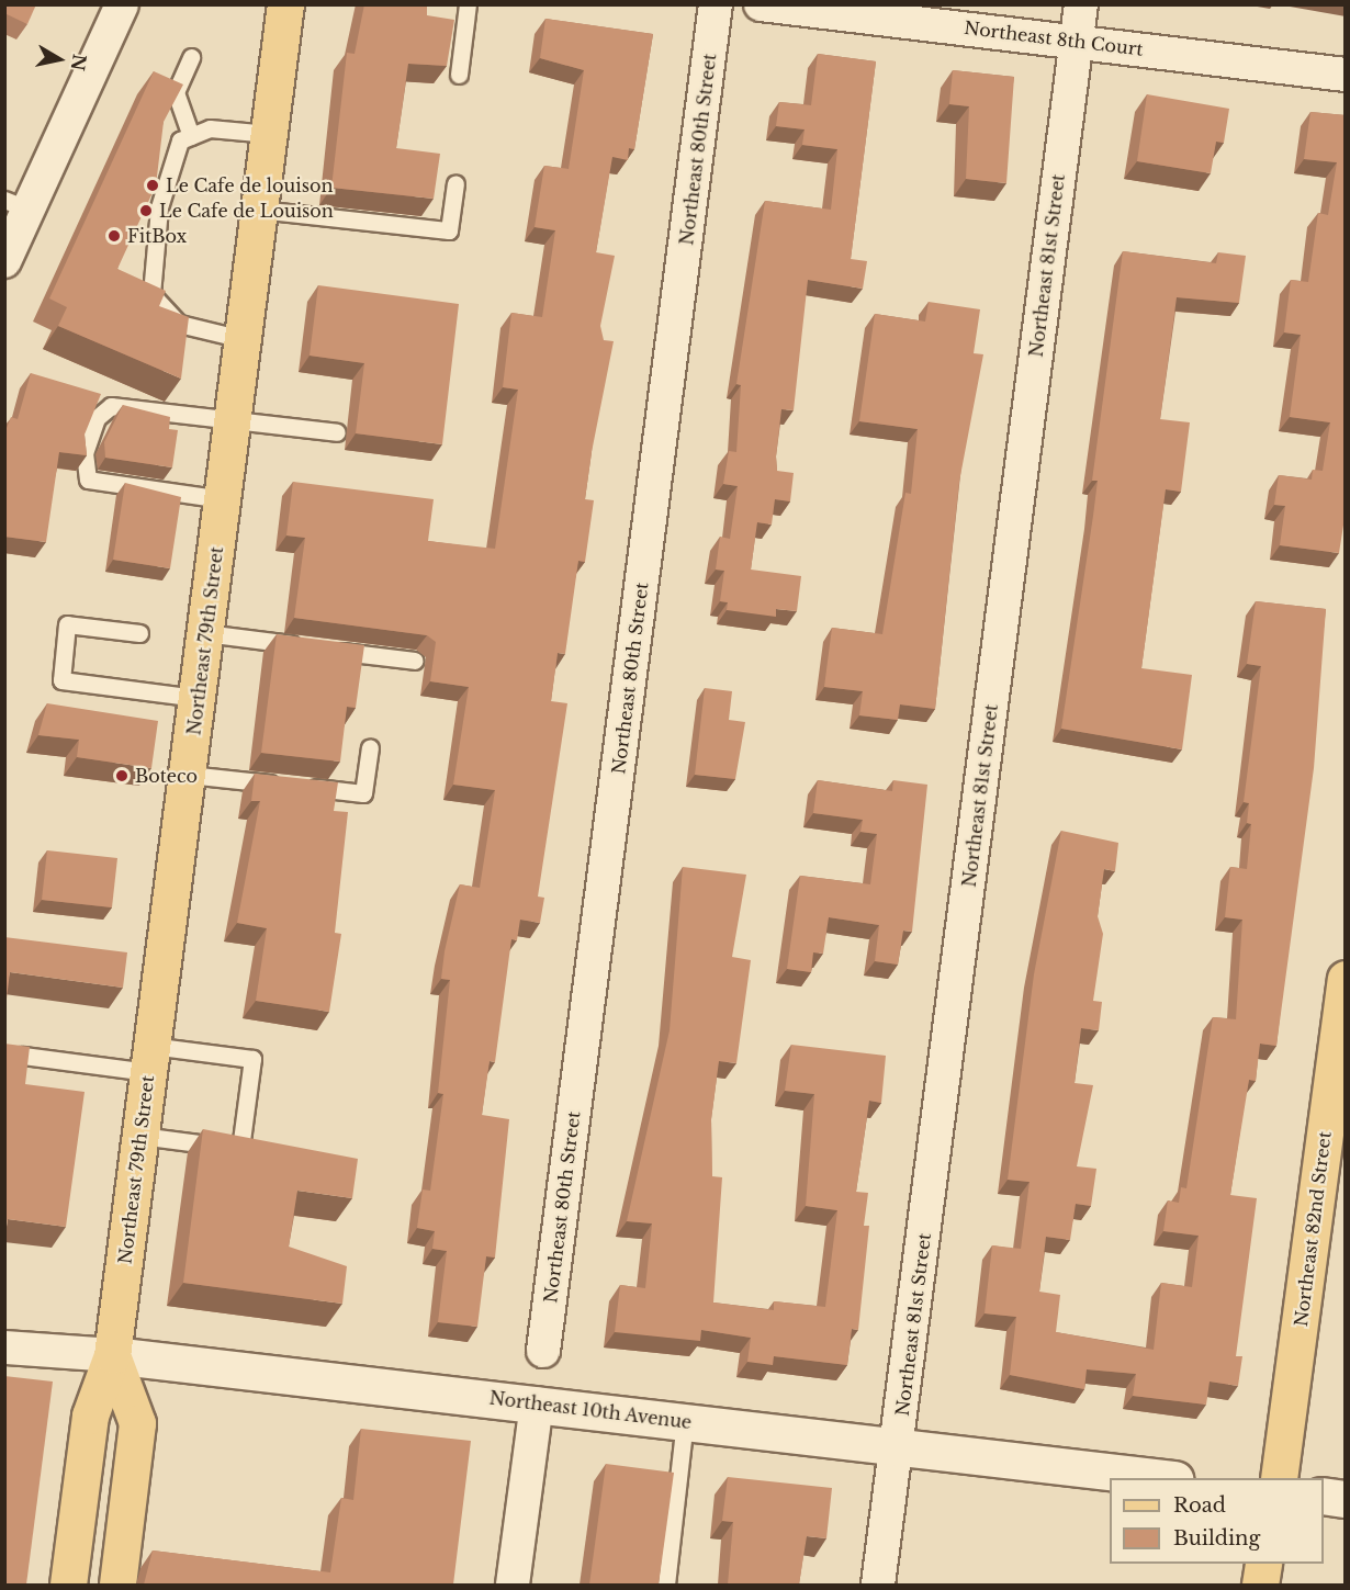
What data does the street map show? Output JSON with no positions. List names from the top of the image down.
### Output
{
  "streets": {
    "main road": ["Northeast 79th Street", "Northeast 82nd Street"],
    "street": [
      "Northeast 8th Court",
      "Northeast 80th Street",
      "Northeast 81st Street",
      "Northeast 10th Avenue"
    ]
  },
  "crossings": [
    ["Northeast 8th Court", "Northeast 81st Street"],
    ["Northeast 81st Street", "Northeast 10th Avenue"],
    ["Northeast 79th Street", "Northeast 10th Avenue"]
  ],
  "places": [
    "Le Cafe de louison",
    "Le Cafe de Louison",
    "FitBox",
    "Boteco"
  ],
  "legend": ["Road", "Building"],
  "north": "right"
}
